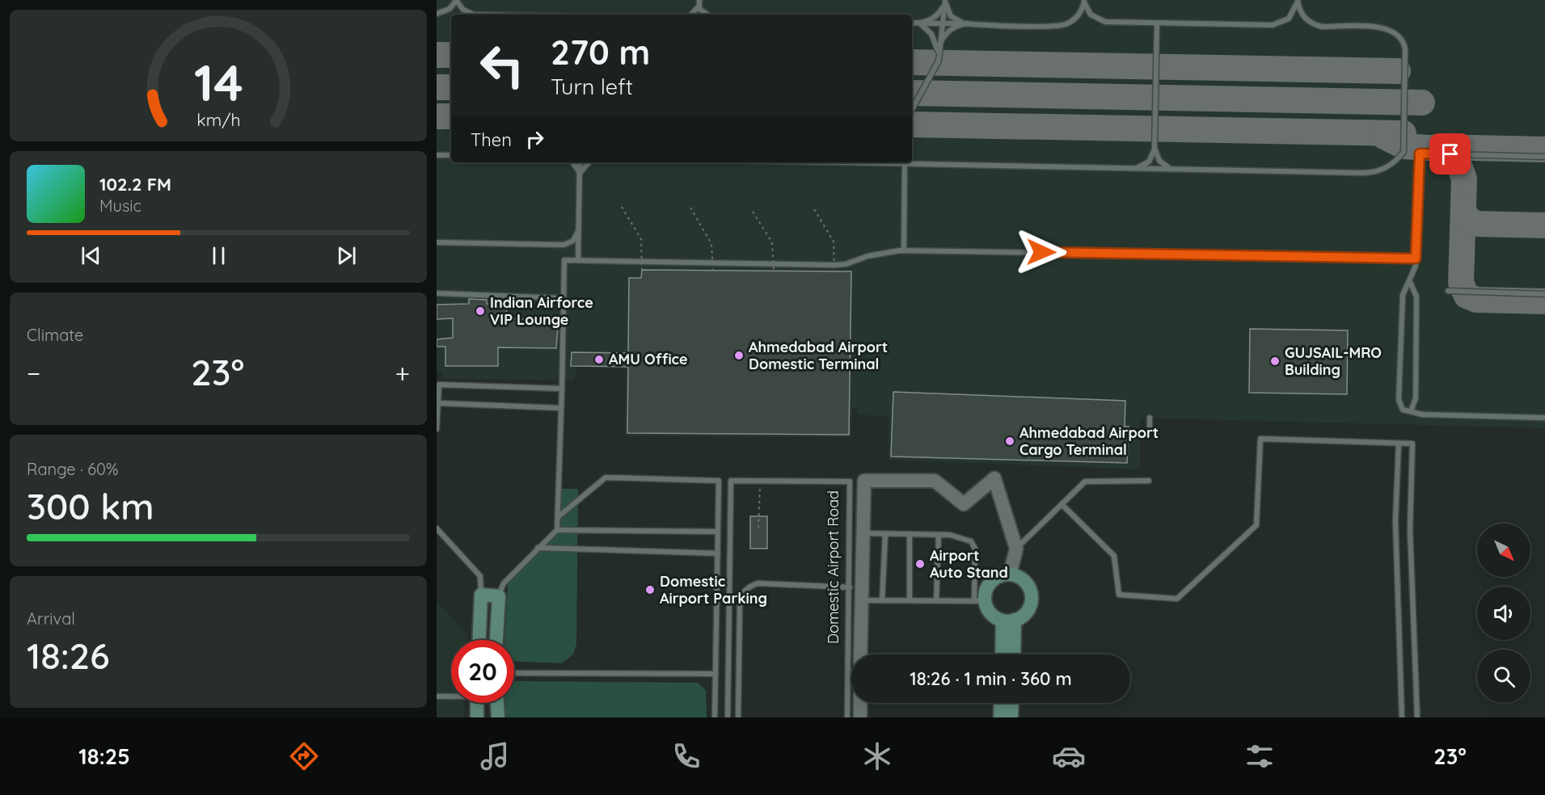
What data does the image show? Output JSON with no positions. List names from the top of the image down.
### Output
{
  "streets": {
    "lane": ["Domestic Airport Road"]
  },
  "places": [
    "Indian Airforce VIP Lounge",
    "Ahmedabad Airport Domestic Terminal",
    "AMU Office",
    "GUJSAIL-MRO Building",
    "Ahmedabad Airport Cargo Terminal",
    "Airport Auto Stand",
    "Domestic Airport Parking"
  ],
  "north": "bottom right",
  "page": {
    "turn": ["270 m", "Turn left"],
    "then": "Then",
    "song": ["102.2 FM", "Music"],
    "tile": [
      "Climate",
      ["Range · 60%", "300 km"],
      ["Arrival", "18:26"]
    ],
    "heat": ["−", "23°", "+"],
    "limit": "20",
    "trip": "18:26 · 1 min · 360 m",
    "tabs": ["18:25", "23°"],
    "gauge": ["14", "km/h"]
  }
}
